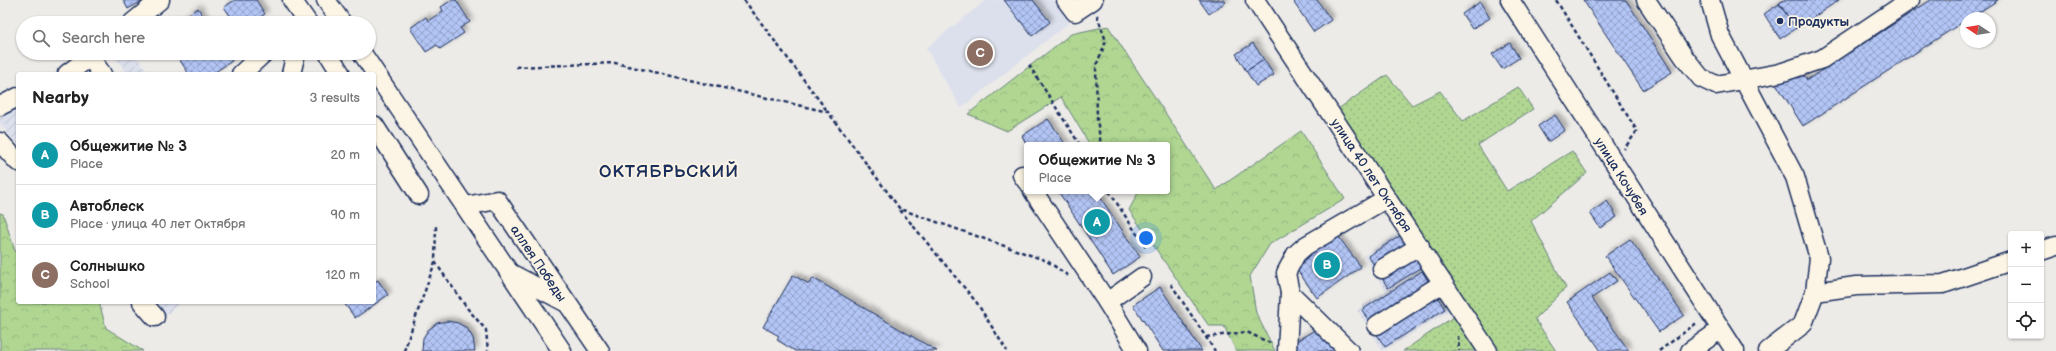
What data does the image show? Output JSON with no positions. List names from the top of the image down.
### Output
{
  "streets": {
    "street": ["улица 40 лет Октября", "улица Кочубея", "аллея Победы"]
  },
  "districts": ["ОКТЯБРЬСКИЙ"],
  "places": ["Продукты"],
  "north": "left",
  "page": {
    "search": "Search here",
    "pins": ["C", "A", "B"],
    "heading": ["Nearby", "3 results"],
    "list": [
      {
        "mark": "A",
        "name": "Общежитие № 3",
        "note": "Place",
        "value": "20 m"
      },
      {
        "mark": "B",
        "name": "Автоблеск",
        "note": "Place · улица 40 лет Октября",
        "value": "90 m"
      },
      {
        "mark": "C",
        "name": "Солнышко",
        "note": "School",
        "value": "120 m"
      }
    ],
    "popup": ["Общежитие № 3", "Place"],
    "map_buttons": ["+", "−"]
  }
}
